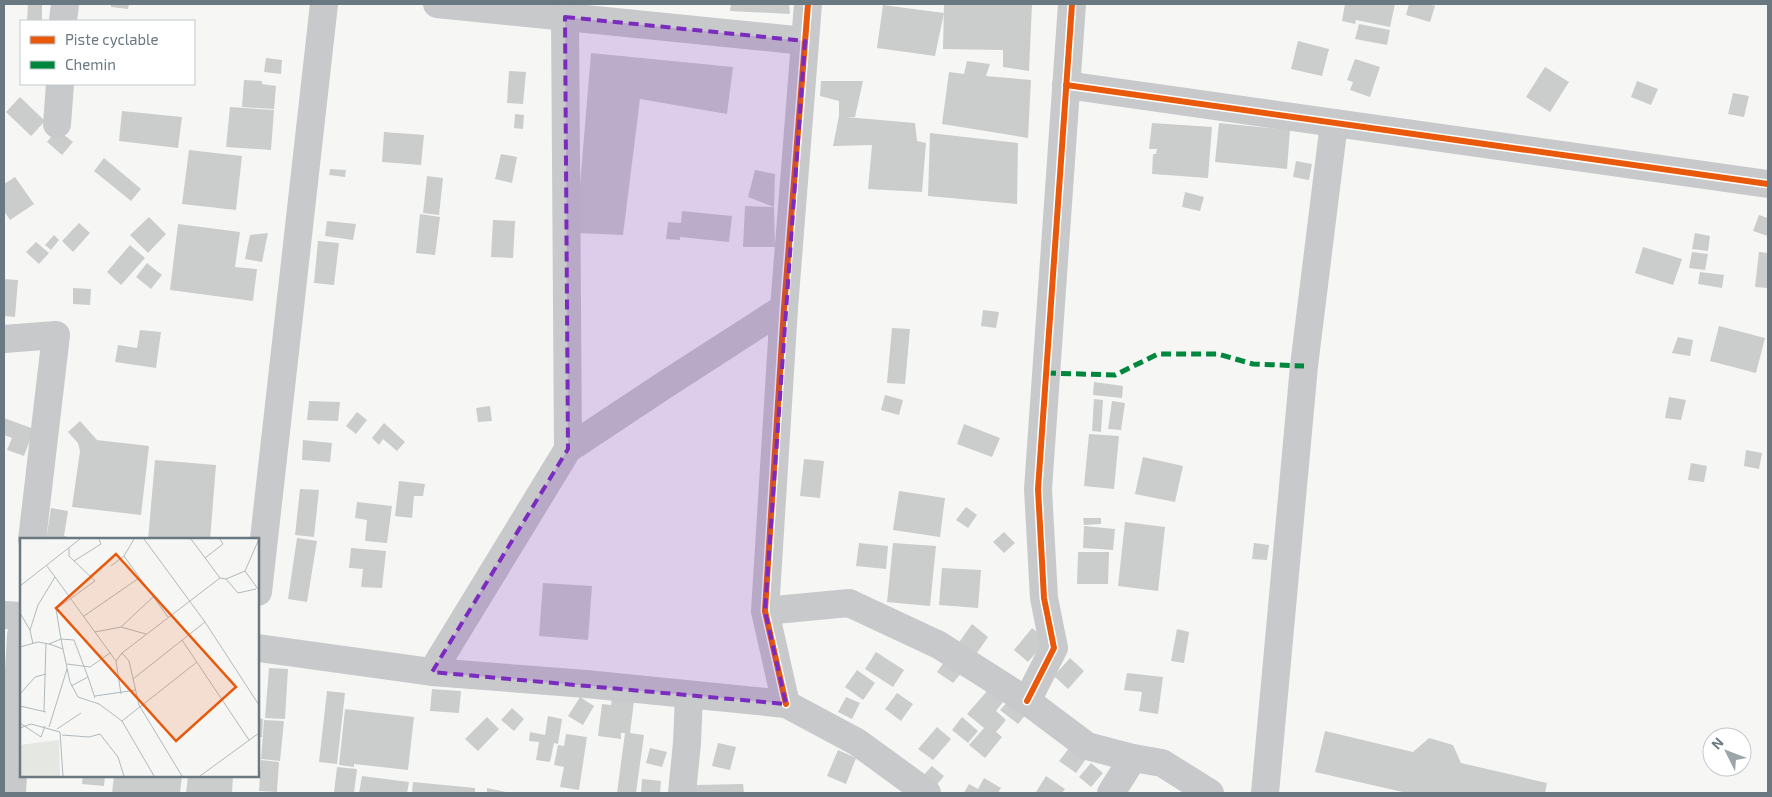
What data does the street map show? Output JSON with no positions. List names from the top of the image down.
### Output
{
  "legend": ["Piste cyclable", "Chemin"],
  "north": "top left"
}
